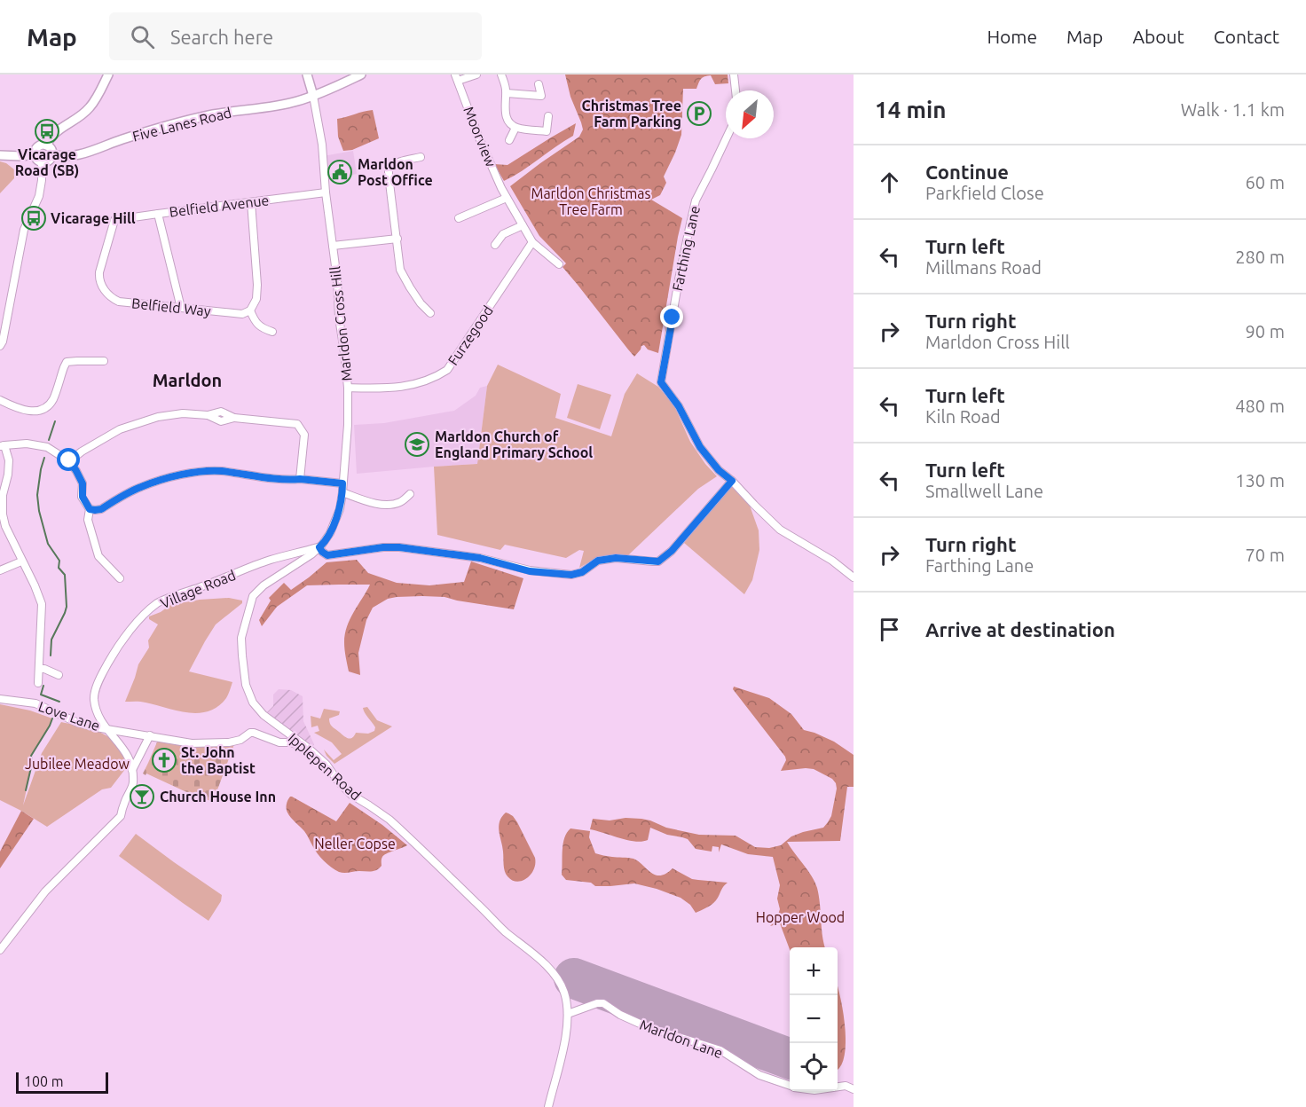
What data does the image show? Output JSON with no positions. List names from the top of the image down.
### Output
{
  "streets": {
    "street": [
      "Five Lanes Road",
      "Moorview",
      "Belfield Avenue",
      "Farthing Lane",
      "Belfield Way",
      "Marldon Cross Hill",
      "Furzegood",
      "Village Road",
      "Love Lane",
      "Ipplepen Road",
      "Marldon Lane"
    ]
  },
  "crossings": [
    ["Five Lanes Road", "Marldon Cross Hill"],
    ["Moorview", "Furzegood"],
    ["Belfield Avenue", "Belfield Way"],
    ["Belfield Avenue", "Marldon Cross Hill"],
    ["Marldon Cross Hill", "Furzegood"],
    ["Marldon Cross Hill", "Village Road"],
    ["Marldon Cross Hill", "Ipplepen Road"],
    ["Village Road", "Love Lane"],
    ["Village Road", "Ipplepen Road"],
    ["Love Lane", "Ipplepen Road"],
    ["Ipplepen Road", "Marldon Lane"]
  ],
  "districts": ["Marldon"],
  "parks": [
    "Marldon Christmas Tree Farm",
    "Jubilee Meadow",
    "Neller Copse",
    "Hopper Wood"
  ],
  "places": {
    "parking": ["Christmas Tree Farm Parking"],
    "bus stop": ["Vicarage Road (SB)", "Vicarage Hill"],
    "public building": ["Marldon Post Office"],
    "school or university": ["Marldon Church of England Primary School"],
    "church": ["St. John the Baptist"],
    "bar": ["Church House Inn"]
  },
  "scale_bar": "100 m",
  "north": "bottom left",
  "page": {
    "header": "Map",
    "search": "Search here",
    "nav": [
      "Home",
      "Map",
      "About",
      "Contact"
    ],
    "heading": ["14 min", "Walk · 1.1 km"],
    "list": [
      ["Continue", "Parkfield Close", "60 m"],
      ["Turn left", "Millmans Road", "280 m"],
      ["Turn right", "Marldon Cross Hill", "90 m"],
      ["Turn left", "Kiln Road", "480 m"],
      ["Turn left", "Smallwell Lane", "130 m"],
      ["Turn right", "Farthing Lane", "70 m"],
      "Arrive at destination"
    ],
    "map_buttons": ["+", "−"],
    "scale": "100 m"
  }
}
